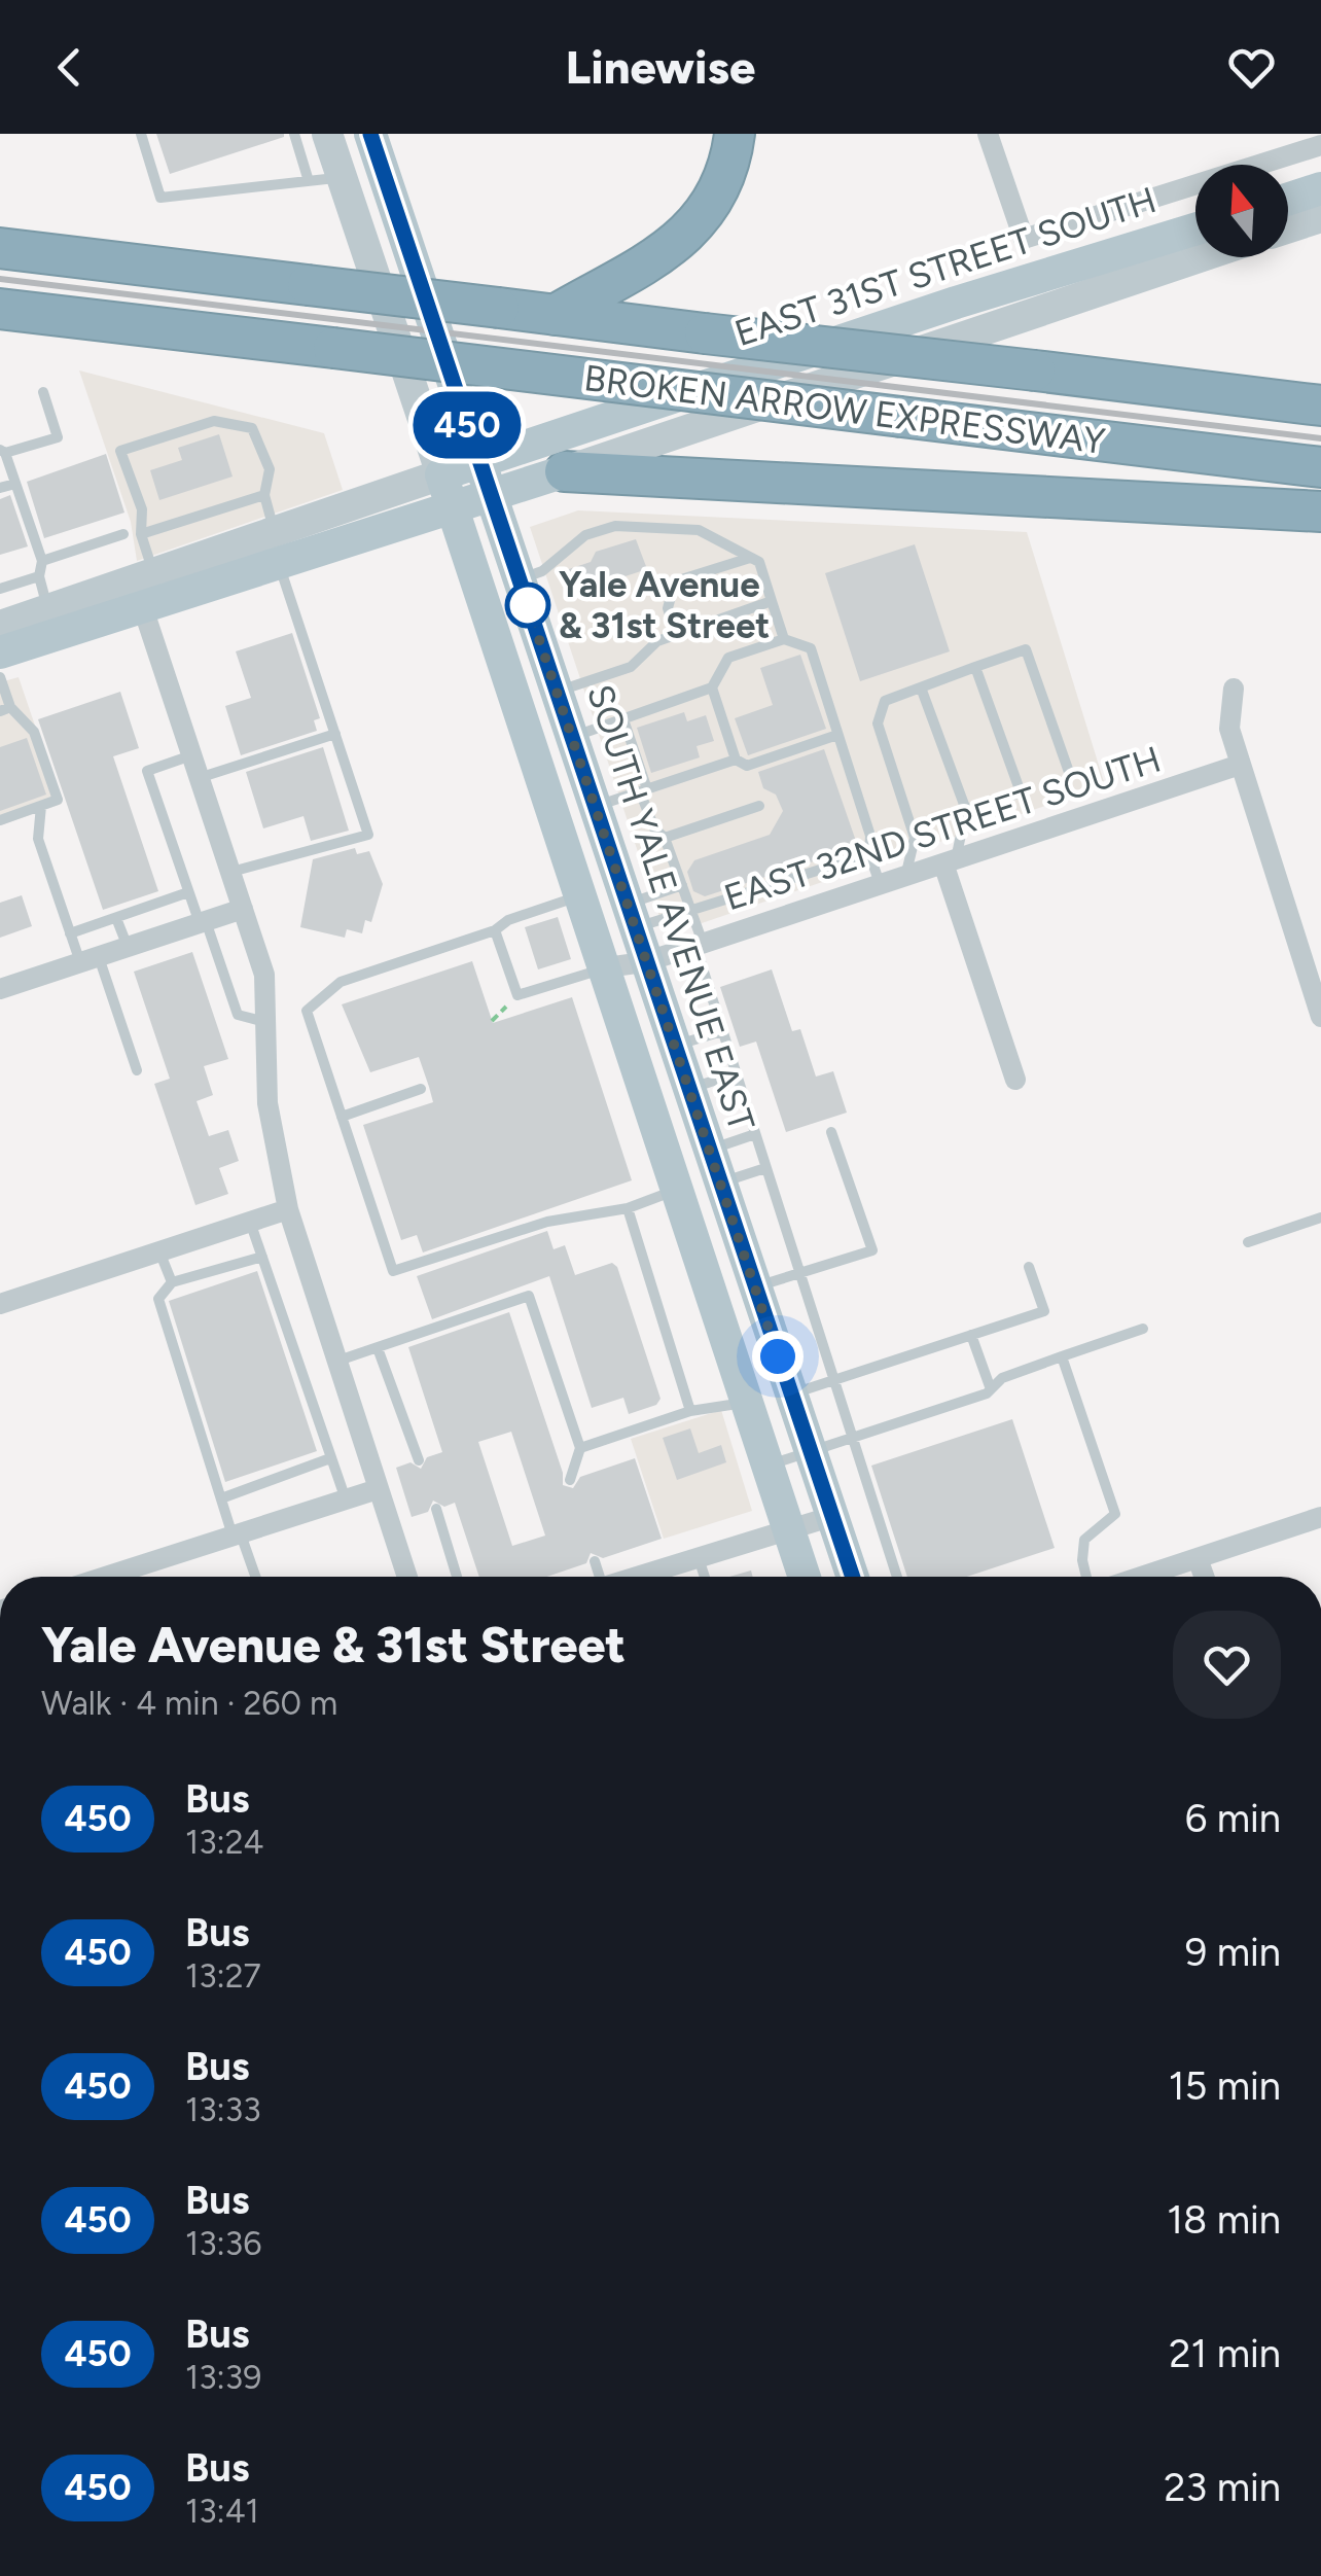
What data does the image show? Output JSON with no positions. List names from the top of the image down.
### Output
{
  "streets": {
    "highway": ["BROKEN ARROW EXPRESSWAY"],
    "main road": ["EAST 31ST STREET SOUTH", "SOUTH YALE AVENUE EAST"],
    "street": ["EAST 32ND STREET SOUTH"]
  },
  "crossings": [
    ["EAST 31ST STREET SOUTH", "SOUTH YALE AVENUE EAST"],
    ["EAST 32ND STREET SOUTH", "SOUTH YALE AVENUE EAST"]
  ],
  "places": ["Yale Avenue & 31st Street"],
  "lines": ["bus line 450"],
  "north": "top",
  "page": {
    "header": "Linewise",
    "on_map": "450",
    "heading": ["Yale Avenue & 31st Street", "Walk · 4 min · 260 m"],
    "list": [
      {
        "mark": "450",
        "name": "Bus",
        "note": "13:24",
        "value": "6 min"
      },
      {
        "mark": "450",
        "name": "Bus",
        "note": "13:27",
        "value": "9 min"
      },
      {
        "mark": "450",
        "name": "Bus",
        "note": "13:33",
        "value": "15 min"
      },
      {
        "mark": "450",
        "name": "Bus",
        "note": "13:36",
        "value": "18 min"
      },
      {
        "mark": "450",
        "name": "Bus",
        "note": "13:39",
        "value": "21 min"
      },
      {
        "mark": "450",
        "name": "Bus",
        "note": "13:41",
        "value": "23 min"
      }
    ]
  }
}
